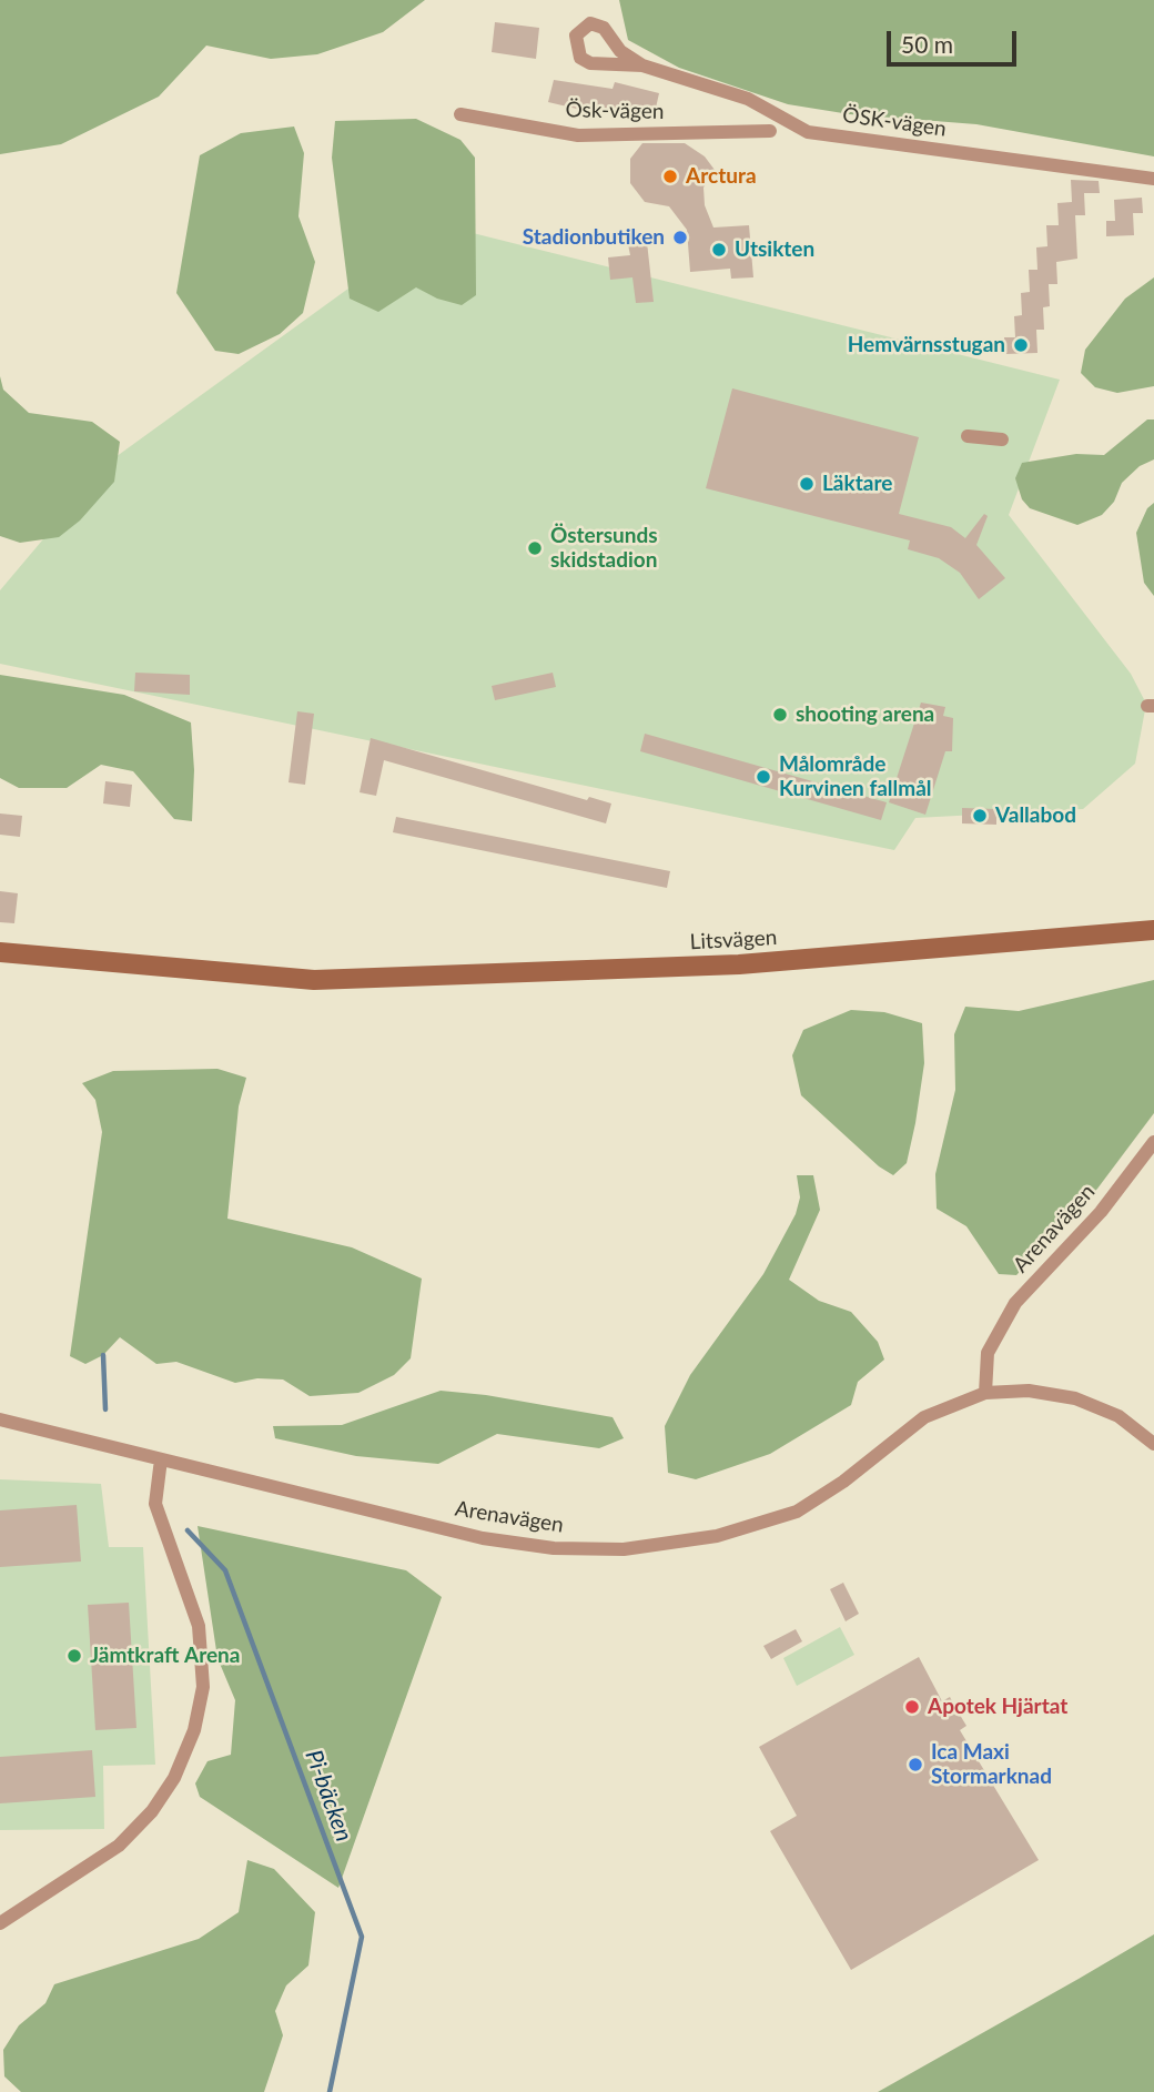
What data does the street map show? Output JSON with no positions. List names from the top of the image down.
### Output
{
  "streets": {
    "main road": ["Litsvägen"],
    "street": ["Ösk-vägen", "ÖSK-vägen", "Arenavägen"]
  },
  "water": ["Pi-bäcken"],
  "places": [
    "Arctura",
    "Stadionbutiken",
    "Utsikten",
    "Hemvärnsstugan",
    "Läktare",
    "Östersunds skidstadion",
    "shooting arena",
    "Målområde Kurvinen fallmål",
    "Vallabod",
    "Jämtkraft Arena",
    "Apotek Hjärtat",
    "Ica Maxi Stormarknad"
  ],
  "scale_bar": "50 m"
}
